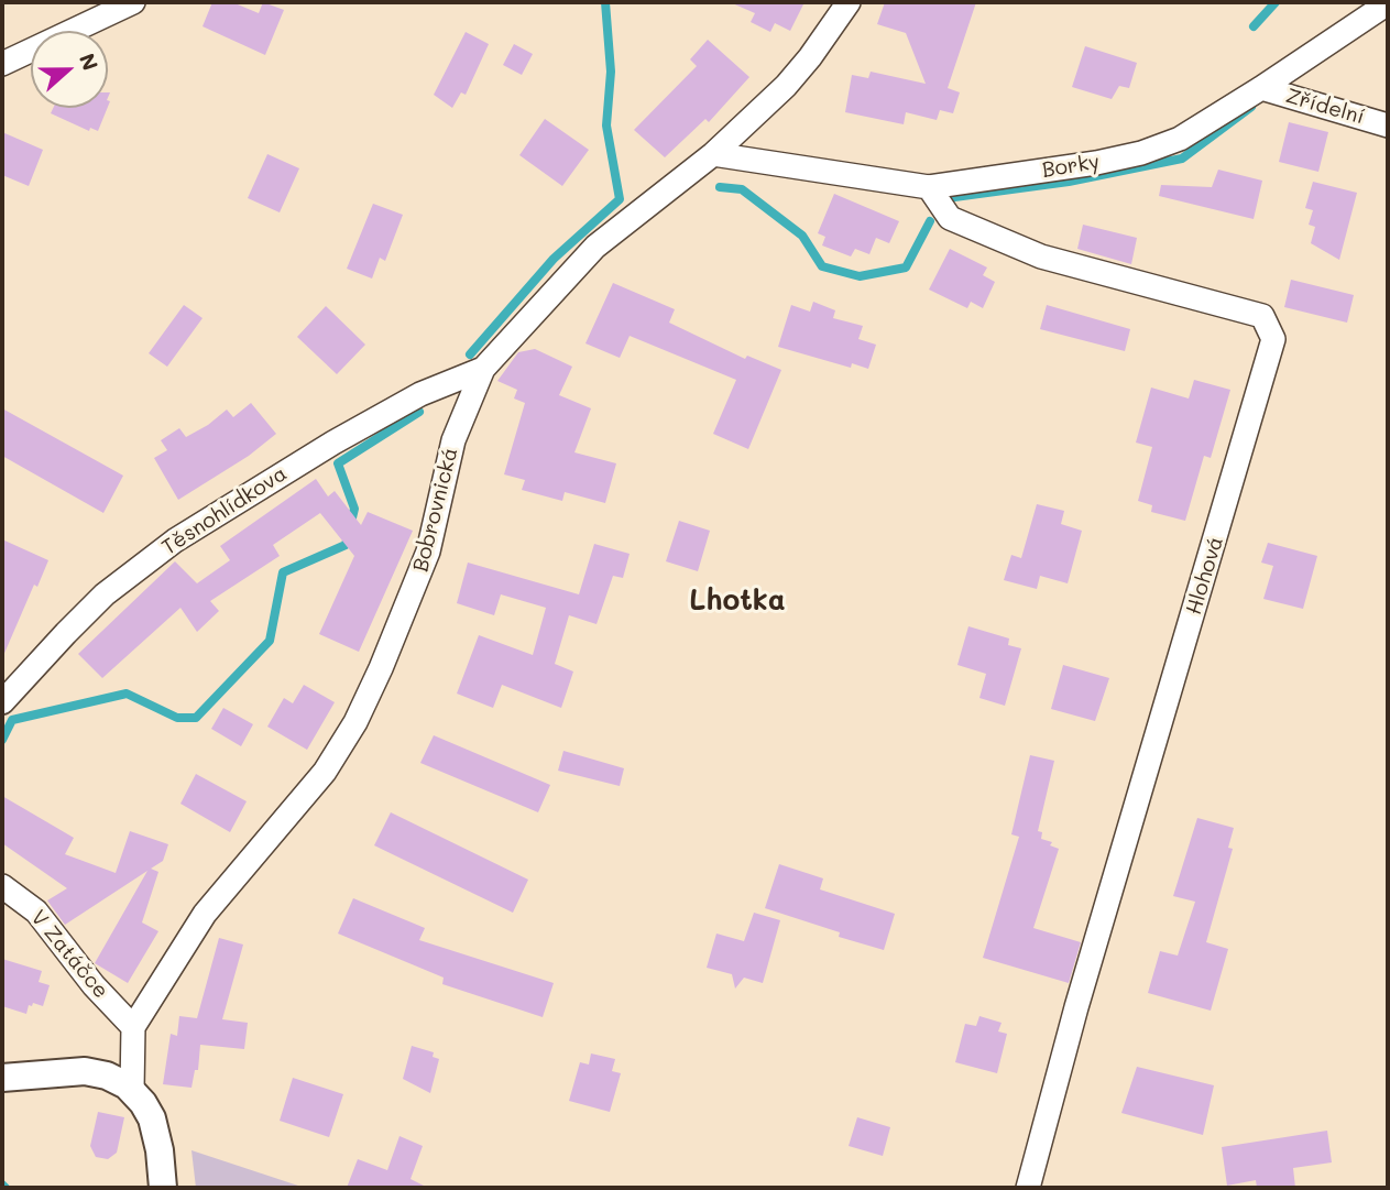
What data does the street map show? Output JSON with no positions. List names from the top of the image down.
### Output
{
  "streets": {
    "street": [
      "Zřídelní",
      "Borky",
      "Bobrovnická",
      "Těsnohlídkova",
      "Hlohová",
      "V Zatáčce"
    ]
  },
  "crossings": [
    ["Zřídelní", "Borky"],
    ["Borky", "Bobrovnická"],
    ["Borky", "Hlohová"],
    ["Bobrovnická", "Těsnohlídkova"],
    ["Bobrovnická", "V Zatáčce"]
  ],
  "districts": ["Lhotka"],
  "north": "right"
}
